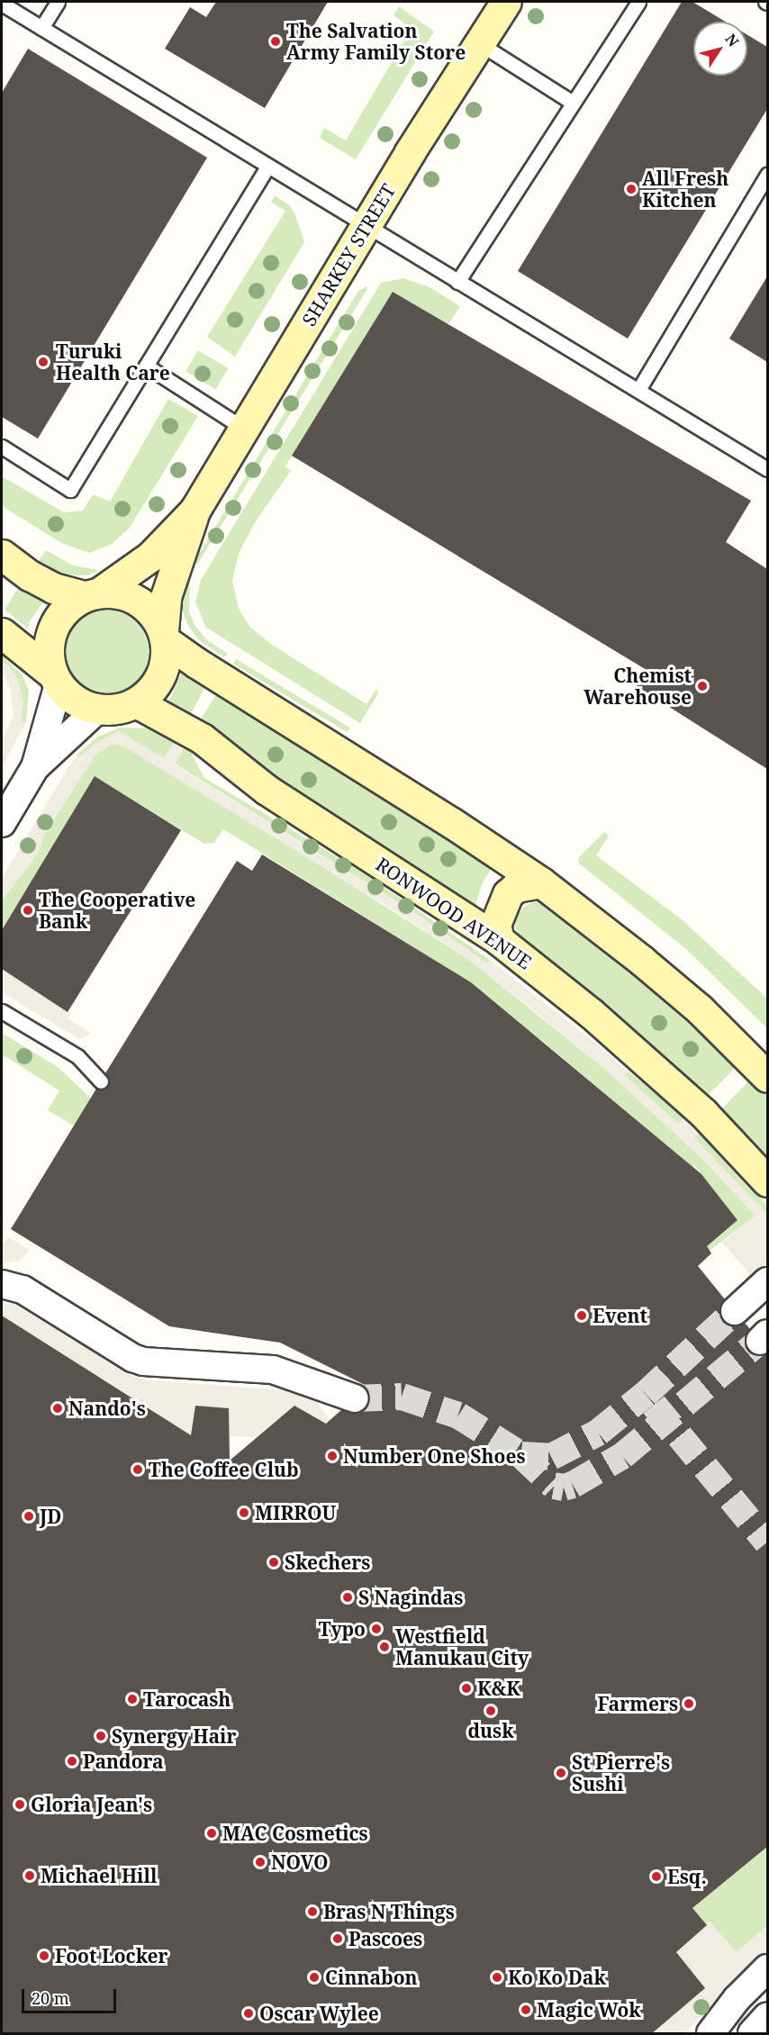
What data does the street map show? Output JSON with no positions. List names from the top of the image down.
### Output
{
  "streets": {
    "main road": ["SHARKEY STREET", "RONWOOD AVENUE"]
  },
  "crossings": [
    ["SHARKEY STREET", "RONWOOD AVENUE"]
  ],
  "places": [
    "The Salvation Army Family Store",
    "All Fresh Kitchen",
    "Turuki Health Care",
    "Chemist Warehouse",
    "The Cooperative Bank",
    "Event",
    "Nando's",
    "Number One Shoes",
    "The Coffee Club",
    "MIRROU",
    "JD",
    "Skechers",
    "S Nagindas",
    "Typo",
    "Westfield Manukau City",
    "K&K",
    "Tarocash",
    "Farmers",
    "dusk",
    "Synergy Hair",
    "Pandora",
    "St Pierre's Sushi",
    "Gloria Jean's",
    "MAC Cosmetics",
    "NOVO",
    "Michael Hill",
    "Esq.",
    "Bras N Things",
    "Pascoes",
    "Foot Locker",
    "Cinnabon",
    "Ko Ko Dak",
    "Magic Wok",
    "Oscar Wylee"
  ],
  "scale_bar": "20 m",
  "north": "top right"
}
